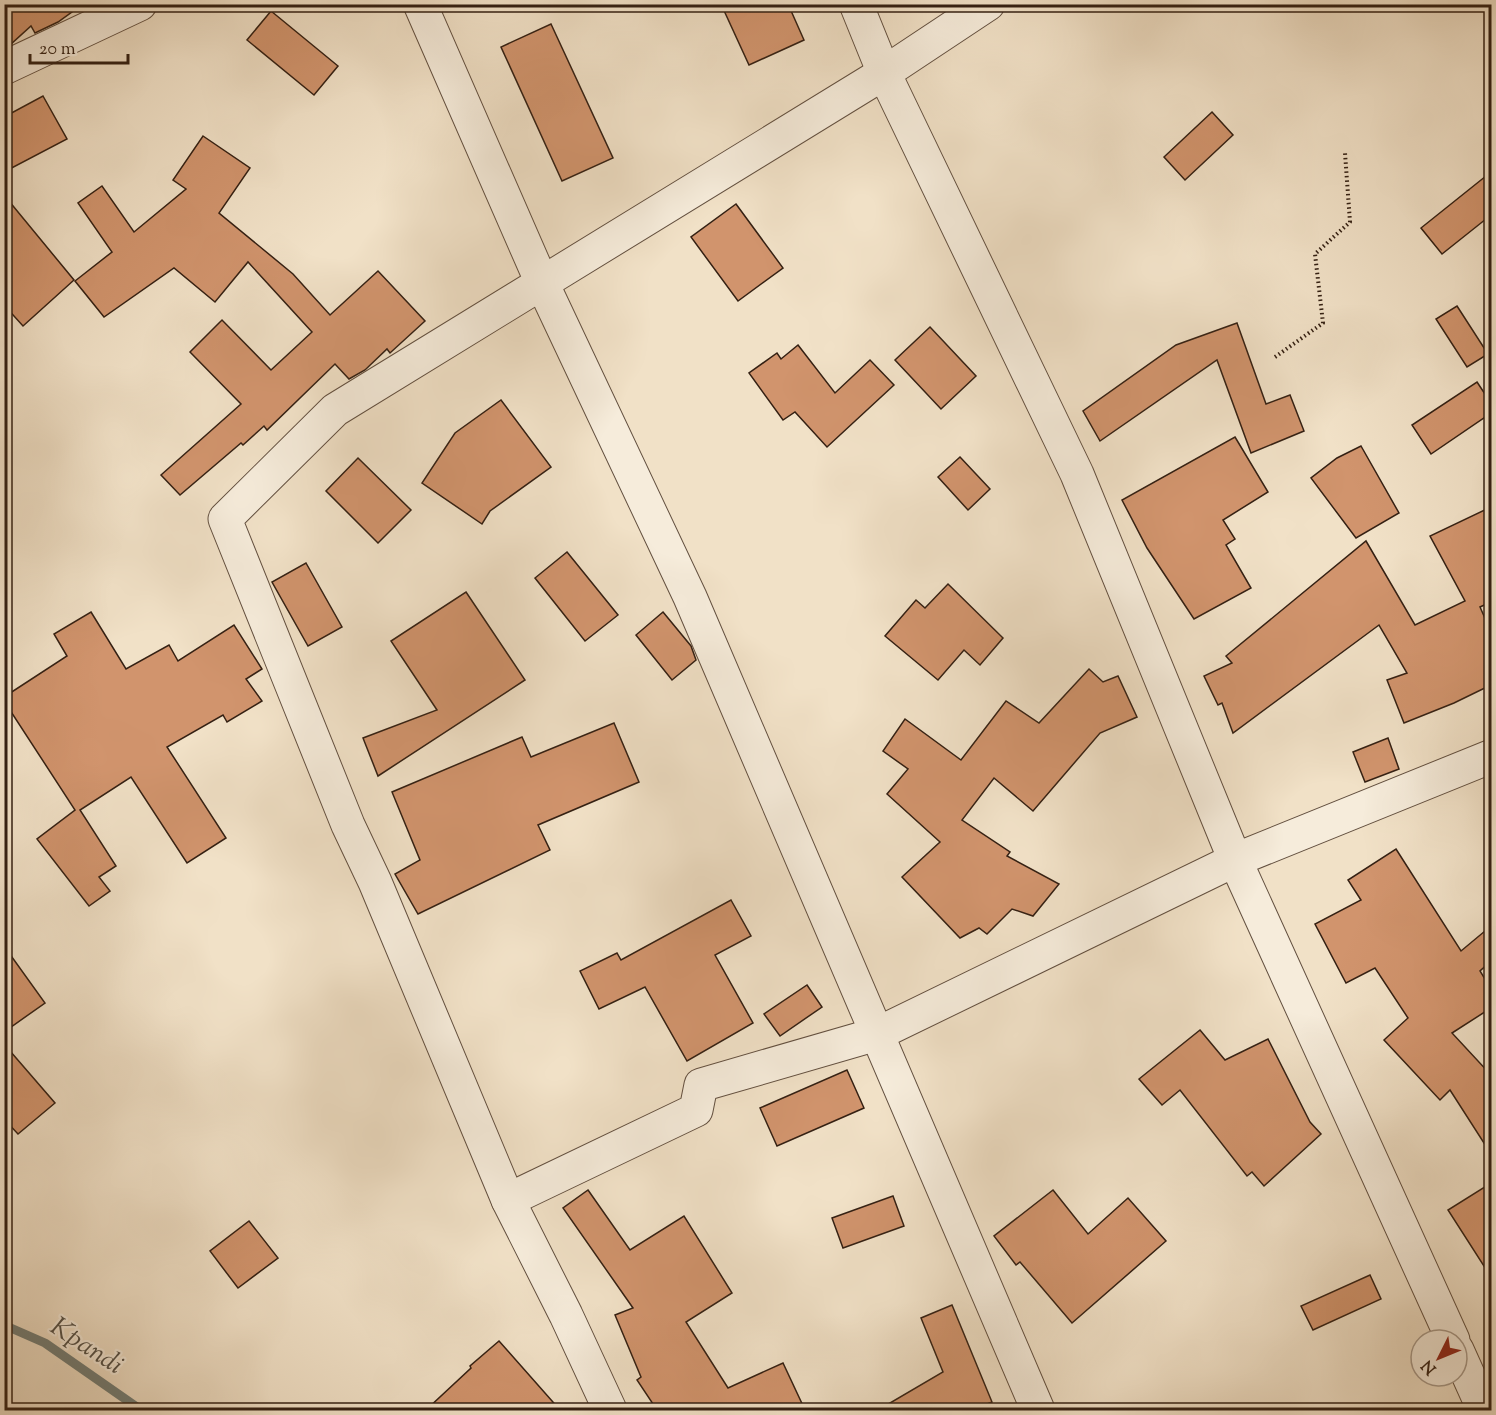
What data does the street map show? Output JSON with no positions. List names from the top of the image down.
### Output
{
  "water": ["Kpandi"],
  "scale_bar": "20 m",
  "north": "bottom left"
}
